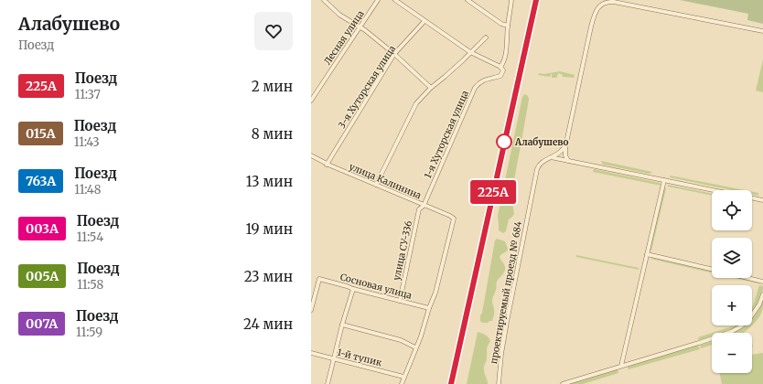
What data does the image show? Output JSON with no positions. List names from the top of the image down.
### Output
{
  "streets": {
    "street": [
      "Лесная улица",
      "3-я Хуторская улица",
      "1-я Хуторская улица",
      "улица Калинина",
      "улица СУ-336",
      "Сосновая улица",
      "проектируемый проезд № 684",
      "1-й тупик"
    ]
  },
  "crossings": [
    ["3-я Хуторская улица", "улица Калинина"],
    ["1-я Хуторская улица", "улица Калинина"],
    ["1-я Хуторская улица", "улица СУ-336"],
    ["улица Калинина", "улица СУ-336"],
    ["улица Калинина", "Сосновая улица"],
    ["улица СУ-336", "Сосновая улица"]
  ],
  "places": ["Алабушево"],
  "page": {
    "heading": ["Алабушево", "Поезд"],
    "on_map": "225А",
    "list": [
      {
        "mark": "225А",
        "name": "Поезд",
        "note": "11:37",
        "value": "2 мин"
      },
      {
        "mark": "015А",
        "name": "Поезд",
        "note": "11:43",
        "value": "8 мин"
      },
      {
        "mark": "763А",
        "name": "Поезд",
        "note": "11:48",
        "value": "13 мин"
      },
      {
        "mark": "003А",
        "name": "Поезд",
        "note": "11:54",
        "value": "19 мин"
      },
      {
        "mark": "005А",
        "name": "Поезд",
        "note": "11:58",
        "value": "23 мин"
      },
      {
        "mark": "007А",
        "name": "Поезд",
        "note": "11:59",
        "value": "24 мин"
      }
    ],
    "map_buttons": ["+", "−"]
  }
}
